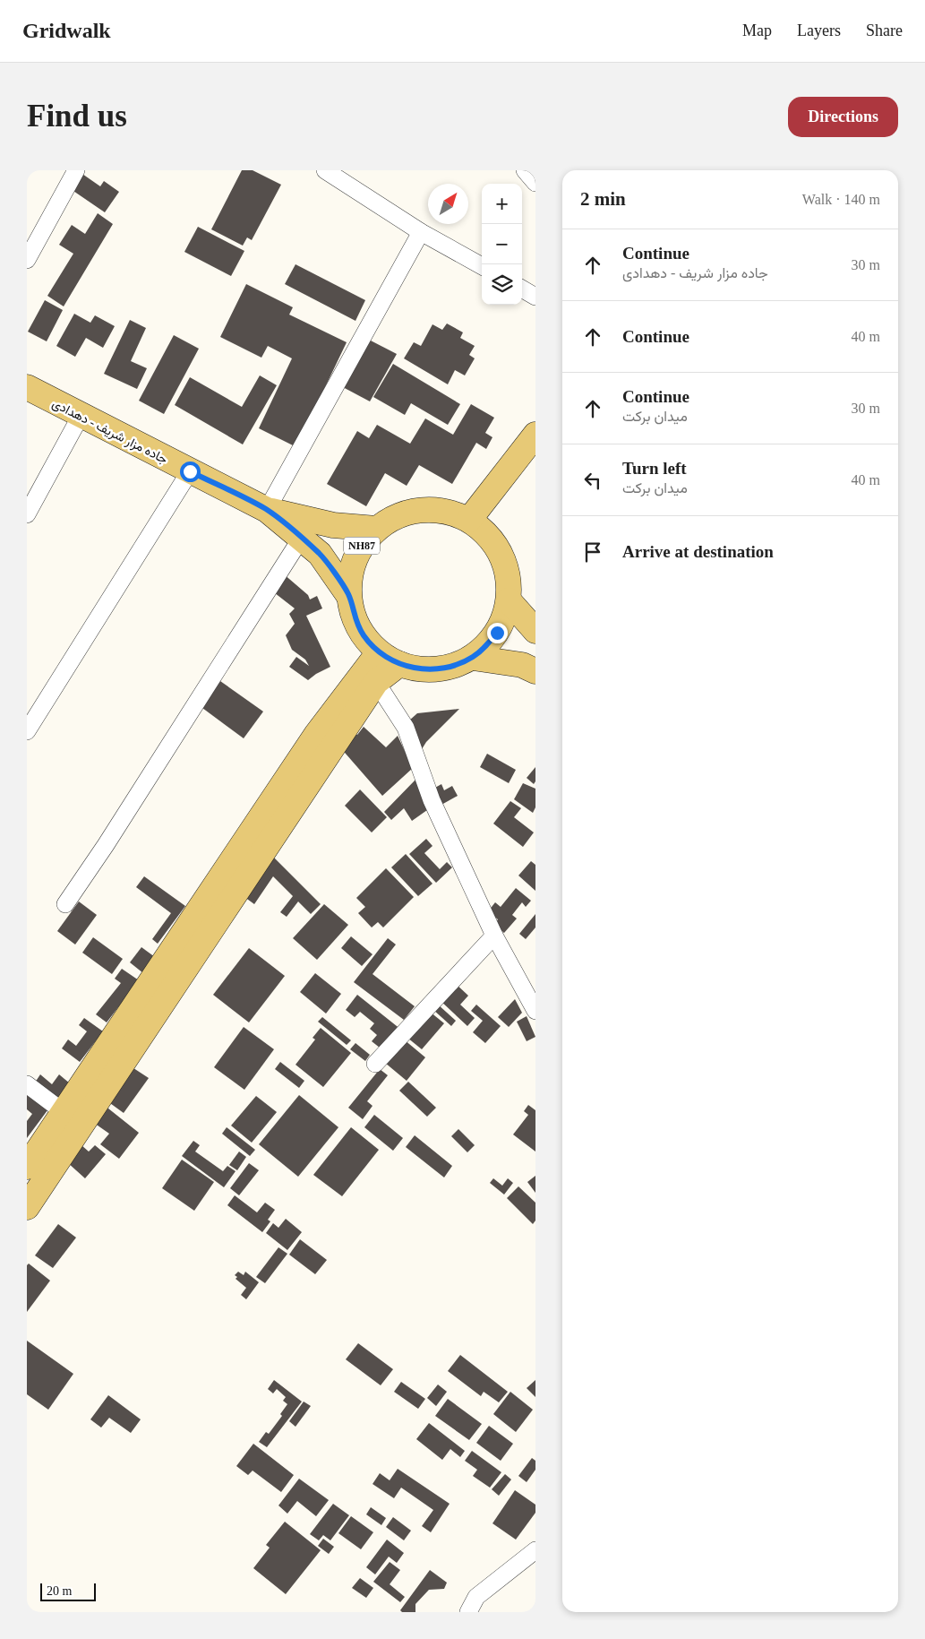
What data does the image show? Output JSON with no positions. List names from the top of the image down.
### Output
{
  "streets": {
    "main road": ["جاده مزار شریف - دهدادی", "NH87"]
  },
  "crossings": [
    ["جاده مزار شریف - دهدادی", "NH87"]
  ],
  "scale_bar": "20 m",
  "north": "top right",
  "page": {
    "header": "Gridwalk",
    "nav": ["Map", "Layers", "Share"],
    "buttons": "Directions",
    "title": "Find us",
    "heading": ["2 min", "Walk · 140 m"],
    "map_buttons": ["+", "−"],
    "list": [
      ["Continue", "جاده مزار شریف - دهدادی", "30 m"],
      ["Continue", "40 m"],
      ["Continue", "میدان برکت", "30 m"],
      ["Turn left", "میدان برکت", "40 m"],
      "Arrive at destination"
    ],
    "scale": "20 m"
  }
}
